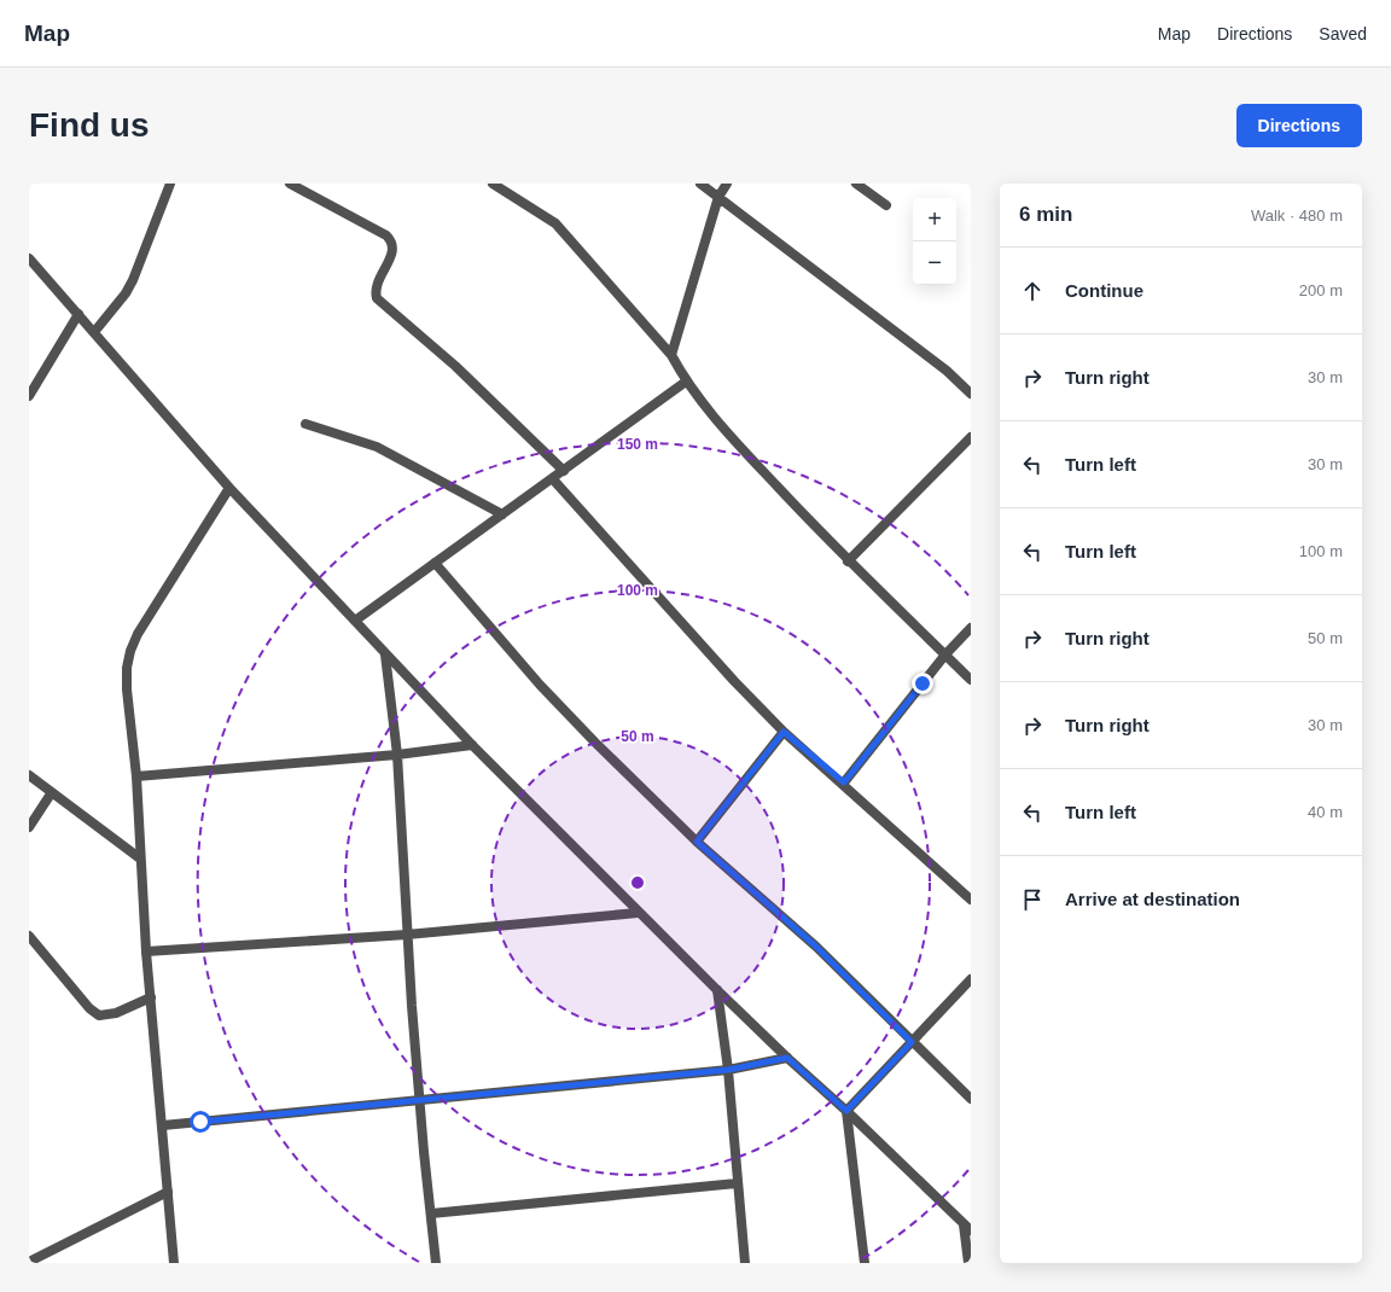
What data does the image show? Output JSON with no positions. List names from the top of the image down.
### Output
{
  "page": {
    "header": "Map",
    "nav": ["Map", "Directions", "Saved"],
    "buttons": "Directions",
    "title": "Find us",
    "heading": ["6 min", "Walk · 480 m"],
    "map_buttons": ["+", "−"],
    "list": [
      ["Continue", "200 m"],
      ["Turn right", "30 m"],
      ["Turn left", "30 m"],
      ["Turn left", "100 m"],
      ["Turn right", "50 m"],
      ["Turn right", "30 m"],
      ["Turn left", "40 m"],
      "Arrive at destination"
    ]
  },
  "rings": ["150 m", "100 m", "50 m"]
}
